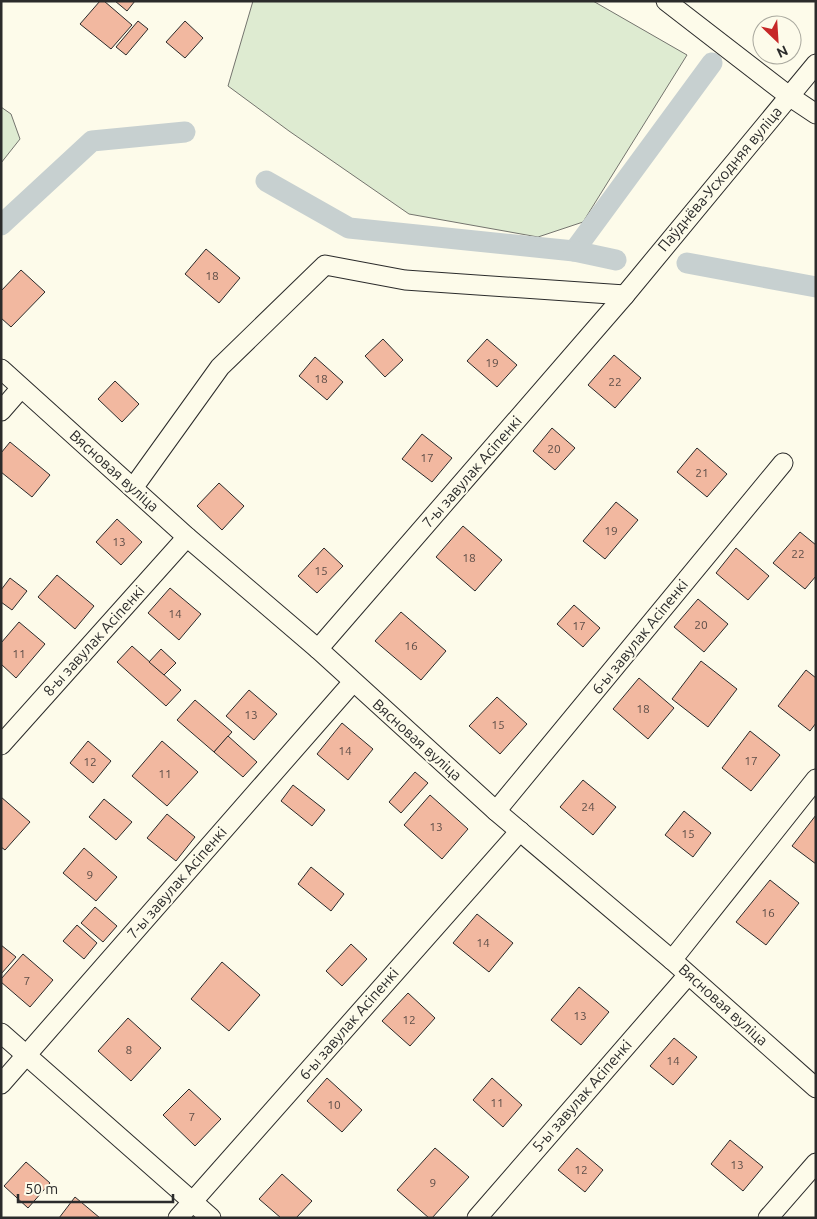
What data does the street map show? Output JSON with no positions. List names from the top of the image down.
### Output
{
  "streets": {
    "street": [
      "Паўднёва-Усходняя вуліца",
      "Вясновая вуліца",
      "7-ы завулак Асіпенкі",
      "6-ы завулак Асіпенкі",
      "8-ы завулак Асіпенкі",
      "5-ы завулак Асіпенкі"
    ]
  },
  "crossings": [
    ["Паўднёва-Усходняя вуліца", "7-ы завулак Асіпенкі"],
    ["Вясновая вуліца", "7-ы завулак Асіпенкі"],
    ["Вясновая вуліца", "6-ы завулак Асіпенкі"],
    ["Вясновая вуліца", "8-ы завулак Асіпенкі"],
    ["Вясновая вуліца", "5-ы завулак Асіпенкі"]
  ],
  "house_numbers": [
    "18",
    "19",
    "18",
    "22",
    "20",
    "17",
    "21",
    "19",
    "13",
    "22",
    "18",
    "15",
    "14",
    "20",
    "17",
    "16",
    "11",
    "18",
    "13",
    "15",
    "14",
    "17",
    "12",
    "11",
    "24",
    "13",
    "15",
    "9",
    "16",
    "14",
    "7",
    "13",
    "12",
    "8",
    "14",
    "11",
    "10",
    "7",
    "13",
    "12",
    "9"
  ],
  "scale_bar": "50 m",
  "north": "bottom right"
}
